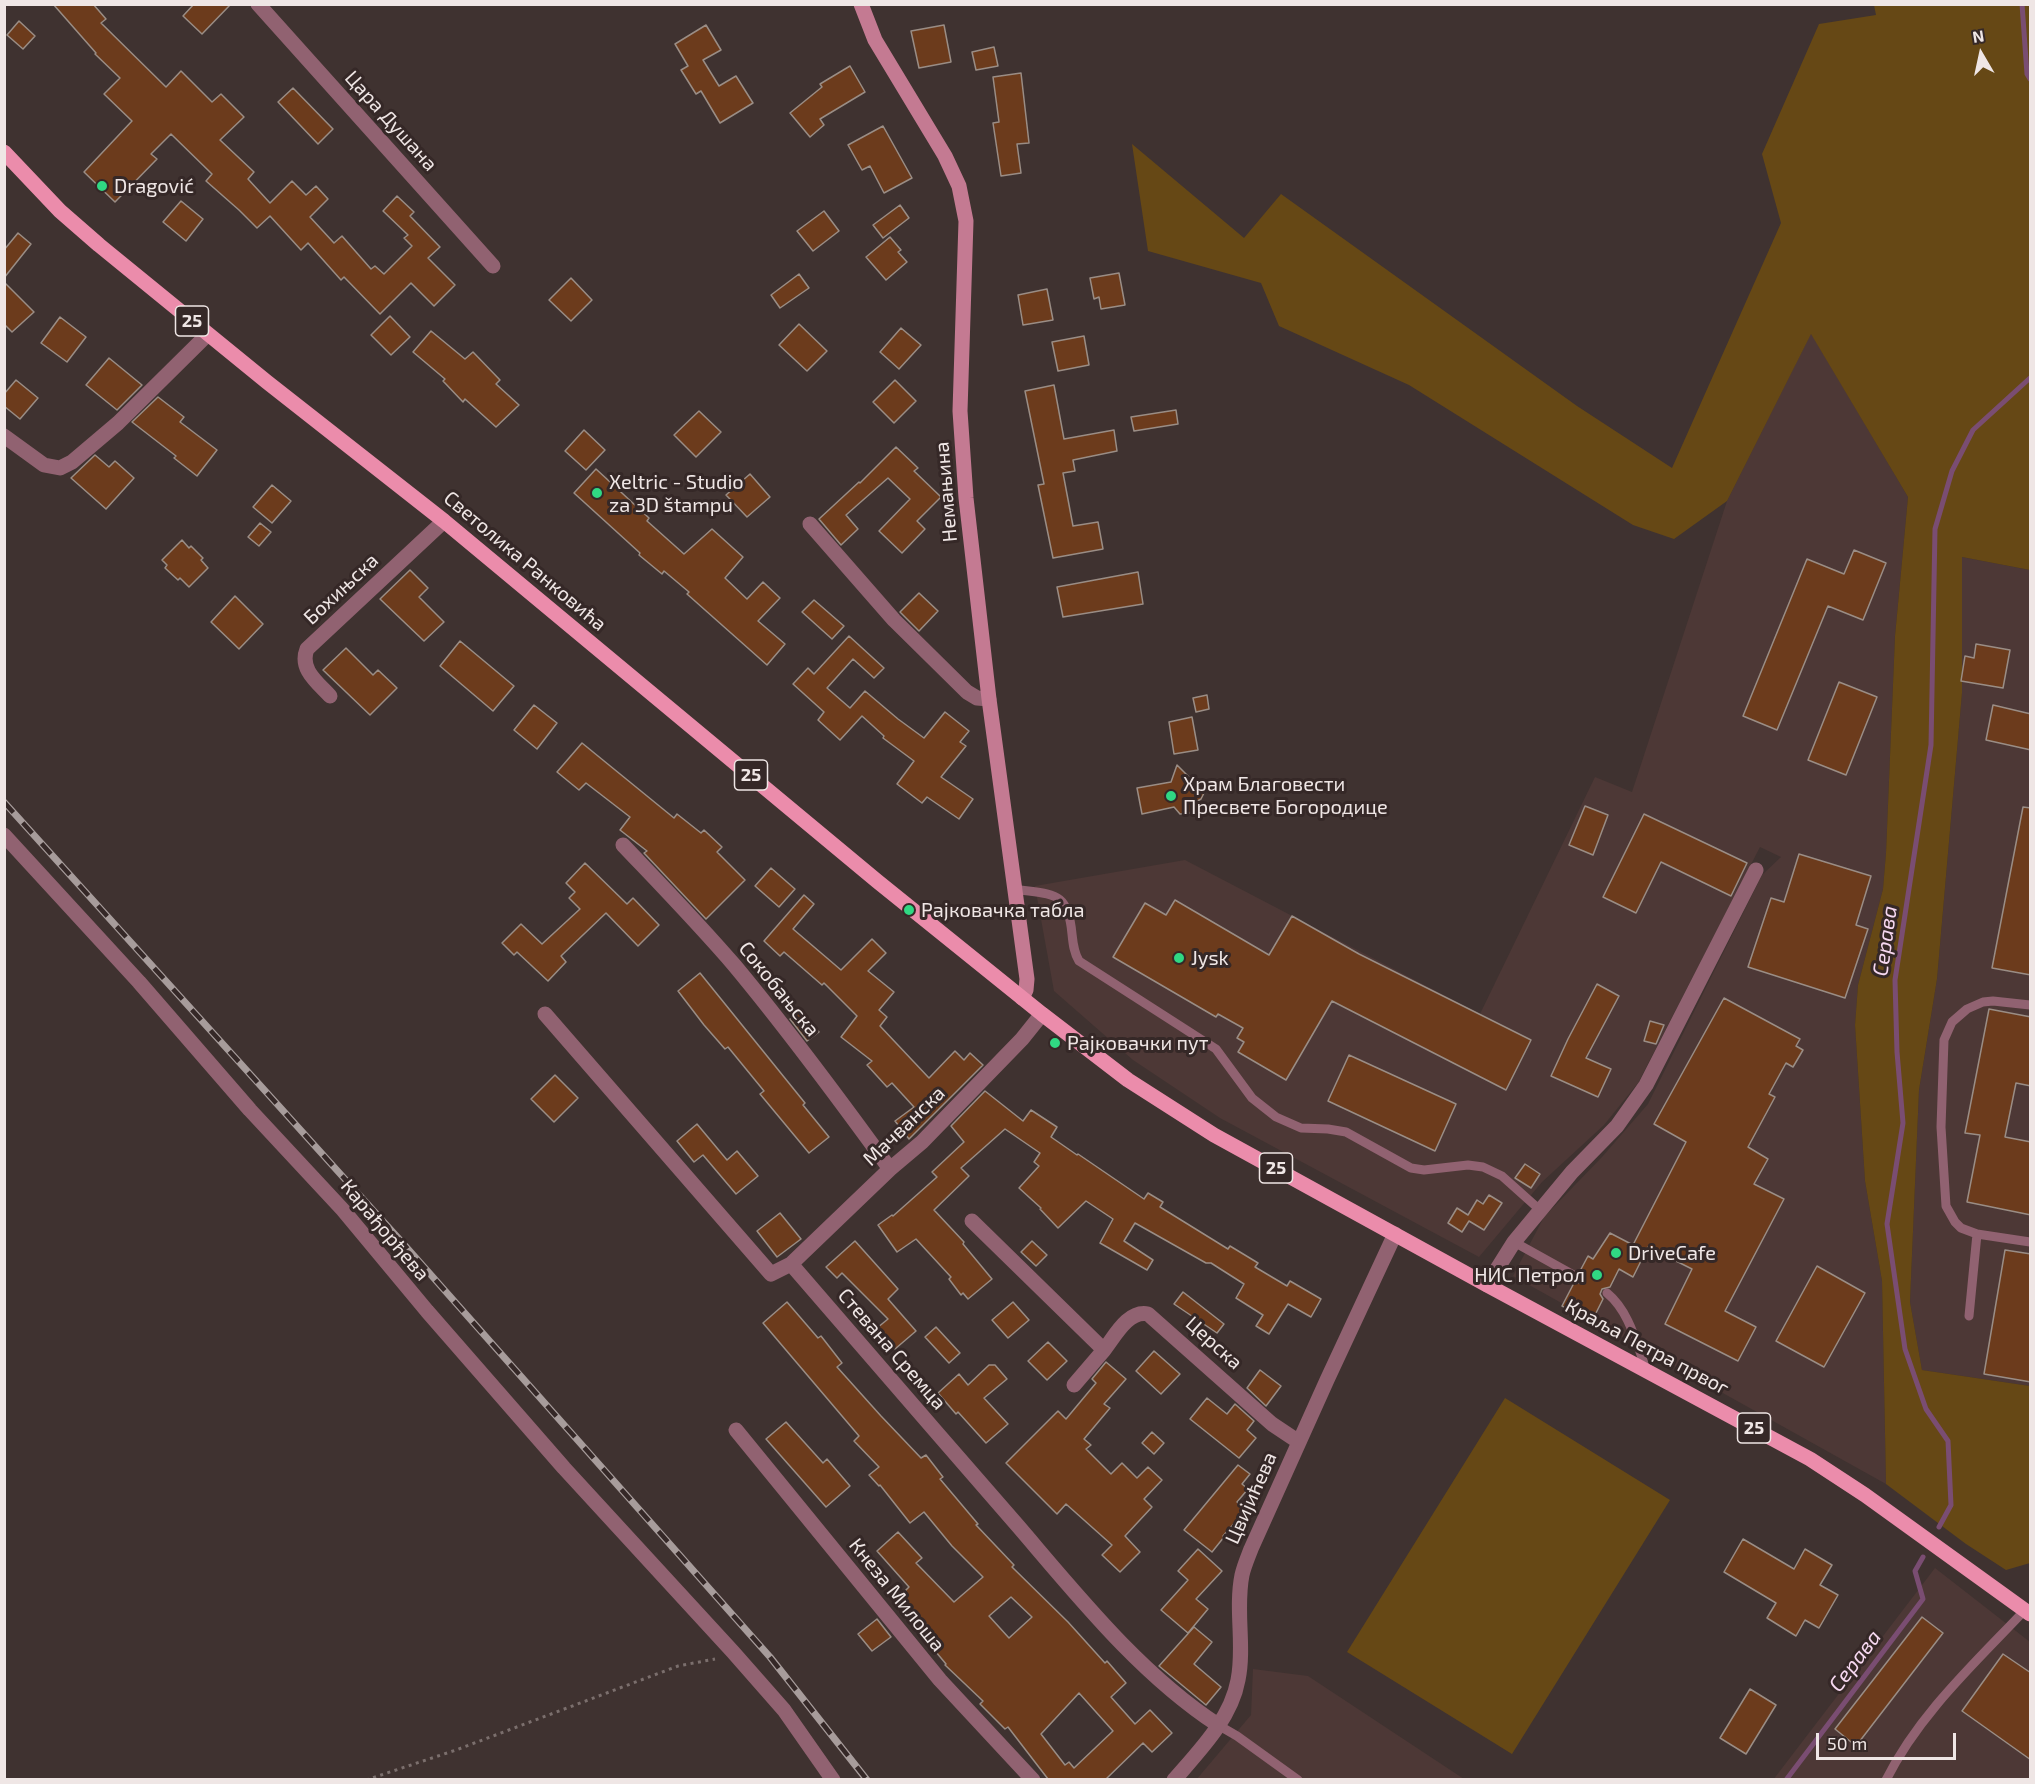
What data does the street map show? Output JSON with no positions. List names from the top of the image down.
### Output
{
  "streets": {
    "main road": ["25", "Светолика Ранковића", "Краља Петра првог"],
    "street": [
      "Цара Душана",
      "Немањина",
      "Бохињска",
      "Сокобањска",
      "Мачванска",
      "Карађорђева",
      "Церска",
      "Стевана Сремца",
      "Цвијићева",
      "Кнеза Милоша"
    ]
  },
  "crossings": [
    ["Немањина", "Светолика Ранковића"],
    ["Немањина", "Краља Петра првог"],
    ["Светолика Ранковића", "Бохињска"],
    ["Светолика Ранковића", "Краља Петра првог"],
    ["Сокобањска", "Мачванска"],
    ["Мачванска", "Краља Петра првог"],
    ["Мачванска", "Стевана Сремца"],
    ["Церска", "Цвијићева"],
    ["Краља Петра првог", "Цвијићева"],
    ["Стевана Сремца", "Цвијићева"]
  ],
  "water": ["Серава"],
  "places": [
    "Dragović",
    "Xeltric - Studio za 3D štampu",
    "Храм Благовести Пресвете Богородице",
    "Рајковачка табла",
    "Jysk",
    "Рајковачки пут",
    "DriveCafe",
    "НИС Петрол"
  ],
  "scale_bar": "50 m",
  "north": "top"
}
